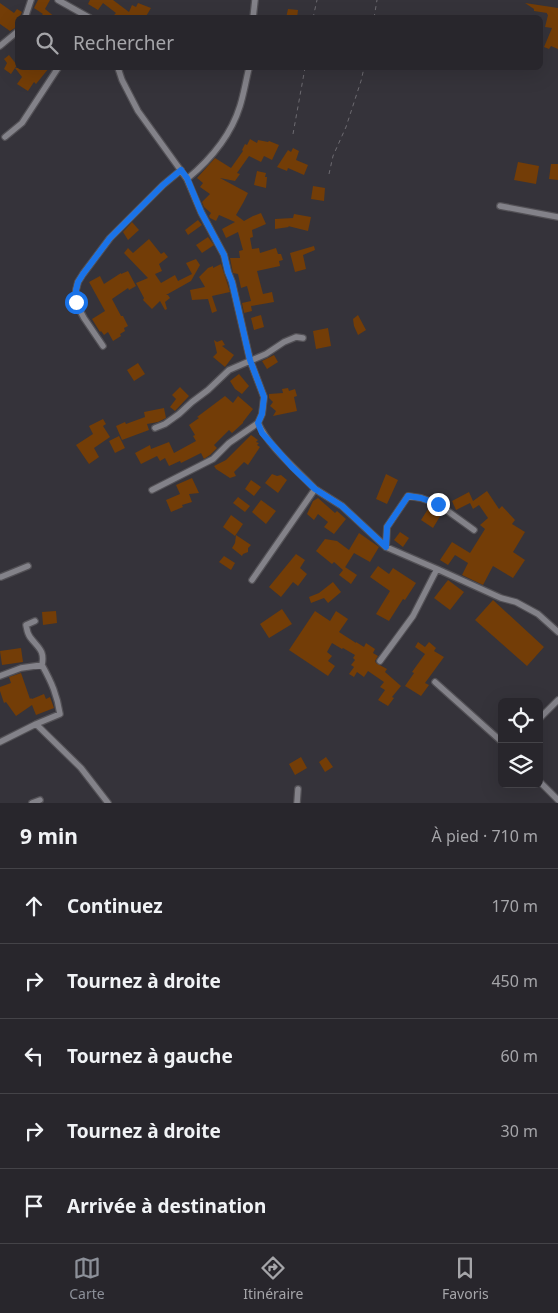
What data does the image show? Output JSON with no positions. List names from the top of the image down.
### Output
{
  "page": {
    "search": "Rechercher",
    "heading": ["9 min", "À pied · 710 m"],
    "list": [
      ["Continuez", "170 m"],
      ["Tournez à droite", "450 m"],
      ["Tournez à gauche", "60 m"],
      ["Tournez à droite", "30 m"],
      "Arrivée à destination"
    ],
    "nav": ["Carte", "Itinéraire", "Favoris"]
  }
}
